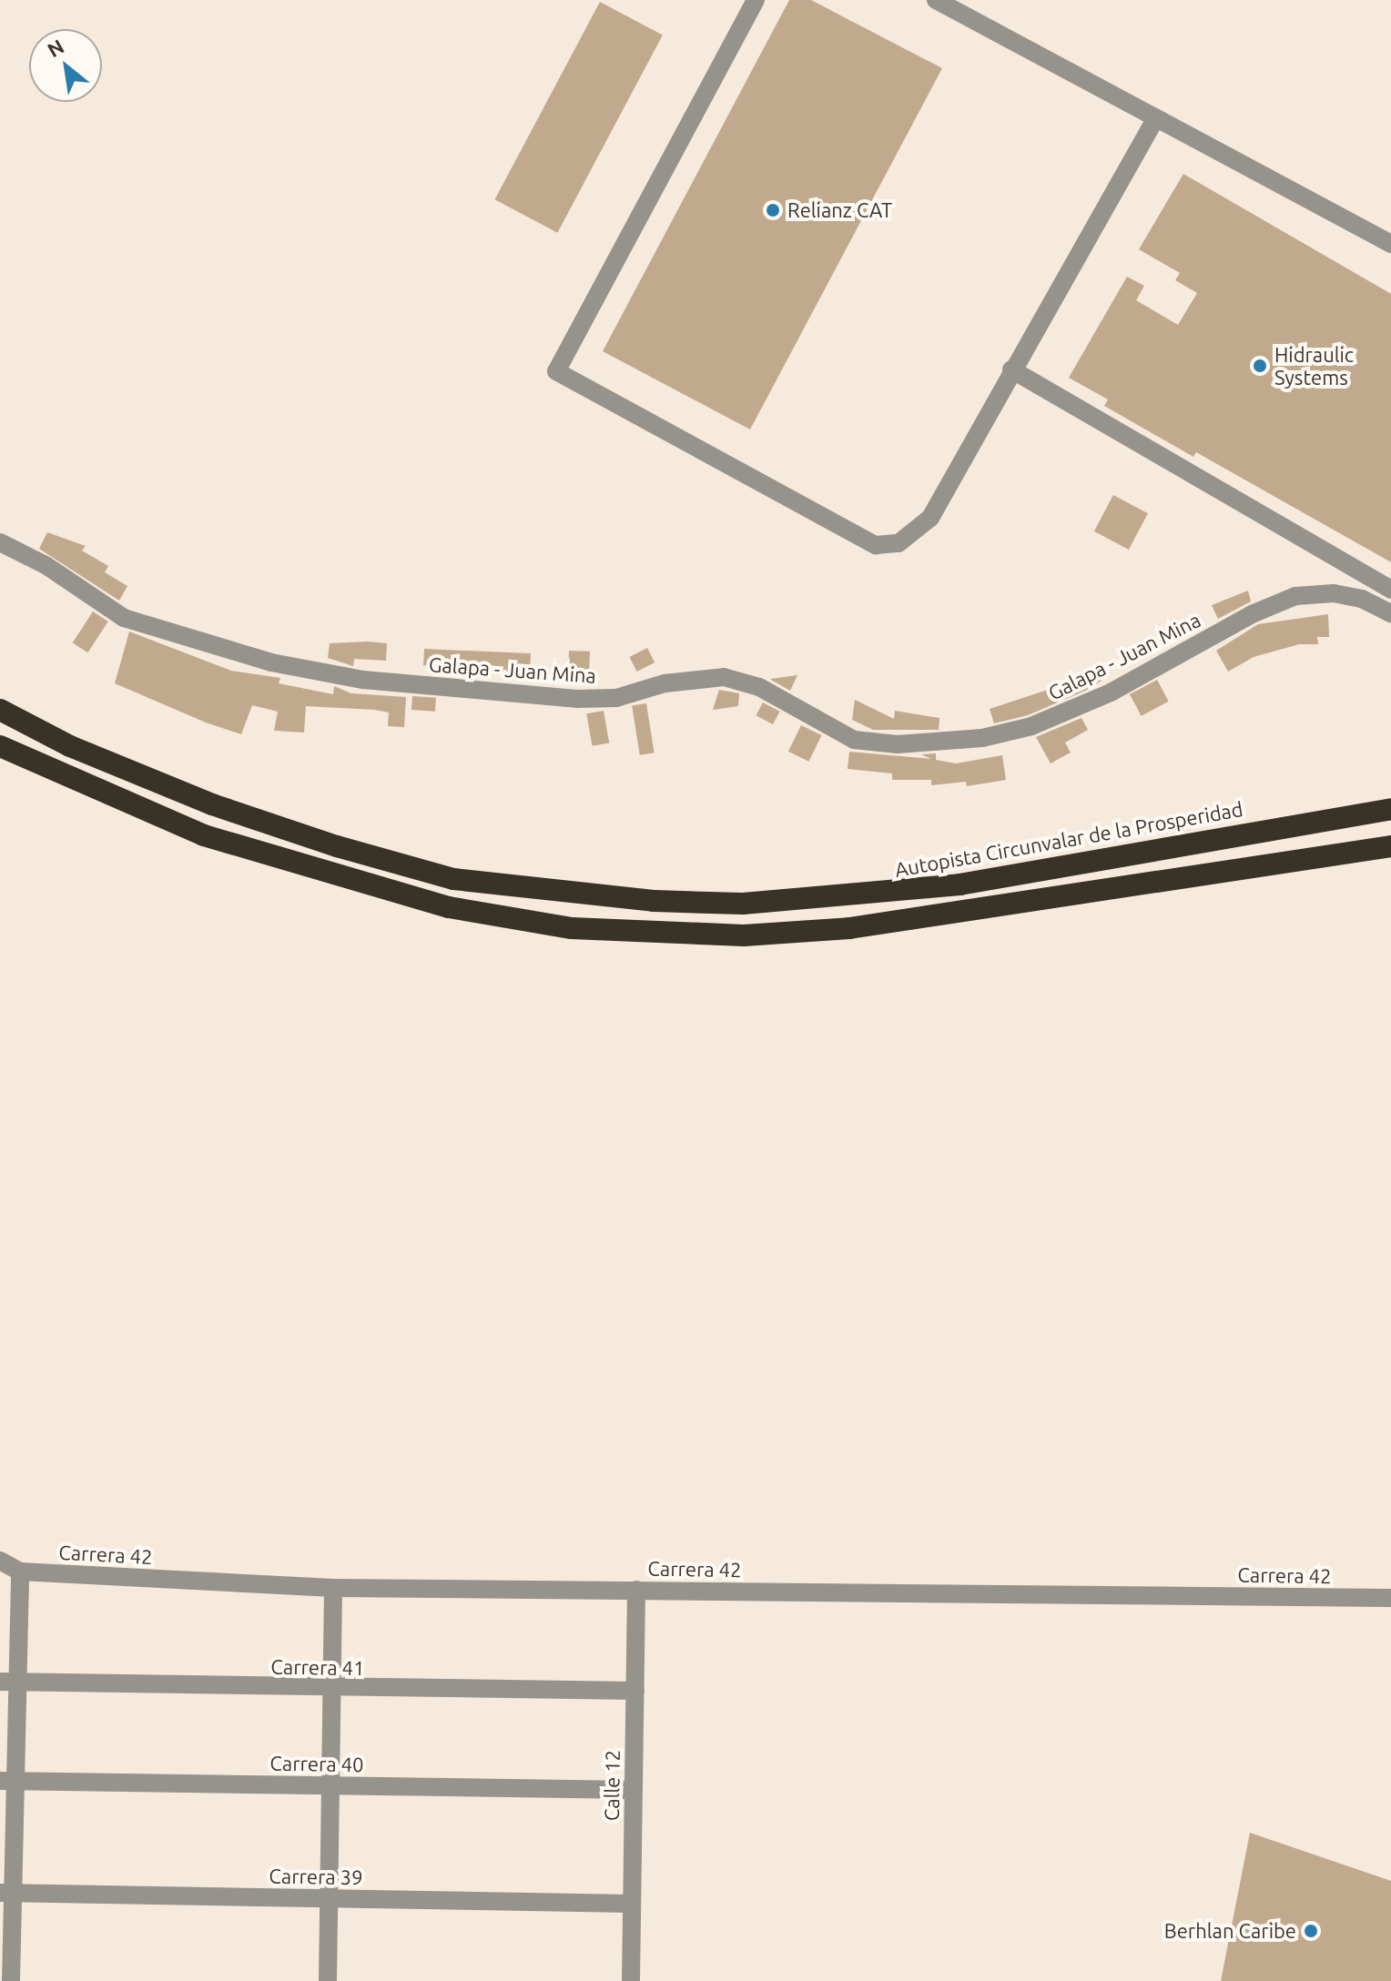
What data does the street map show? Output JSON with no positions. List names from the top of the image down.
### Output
{
  "streets": {
    "highway": ["Autopista Circunvalar de la Prosperidad"],
    "street": [
      "Galapa - Juan Mina",
      "Carrera 42",
      "Carrera 41",
      "Carrera 40",
      "Calle 12",
      "Carrera 39"
    ]
  },
  "crossings": [
    ["Carrera 42", "Calle 12"],
    ["Carrera 41", "Calle 12"],
    ["Carrera 40", "Calle 12"],
    ["Calle 12", "Carrera 39"]
  ],
  "places": ["Relianz CAT", "Hidraulic Systems", "Berhlan Caribe"],
  "north": "top left"
}
